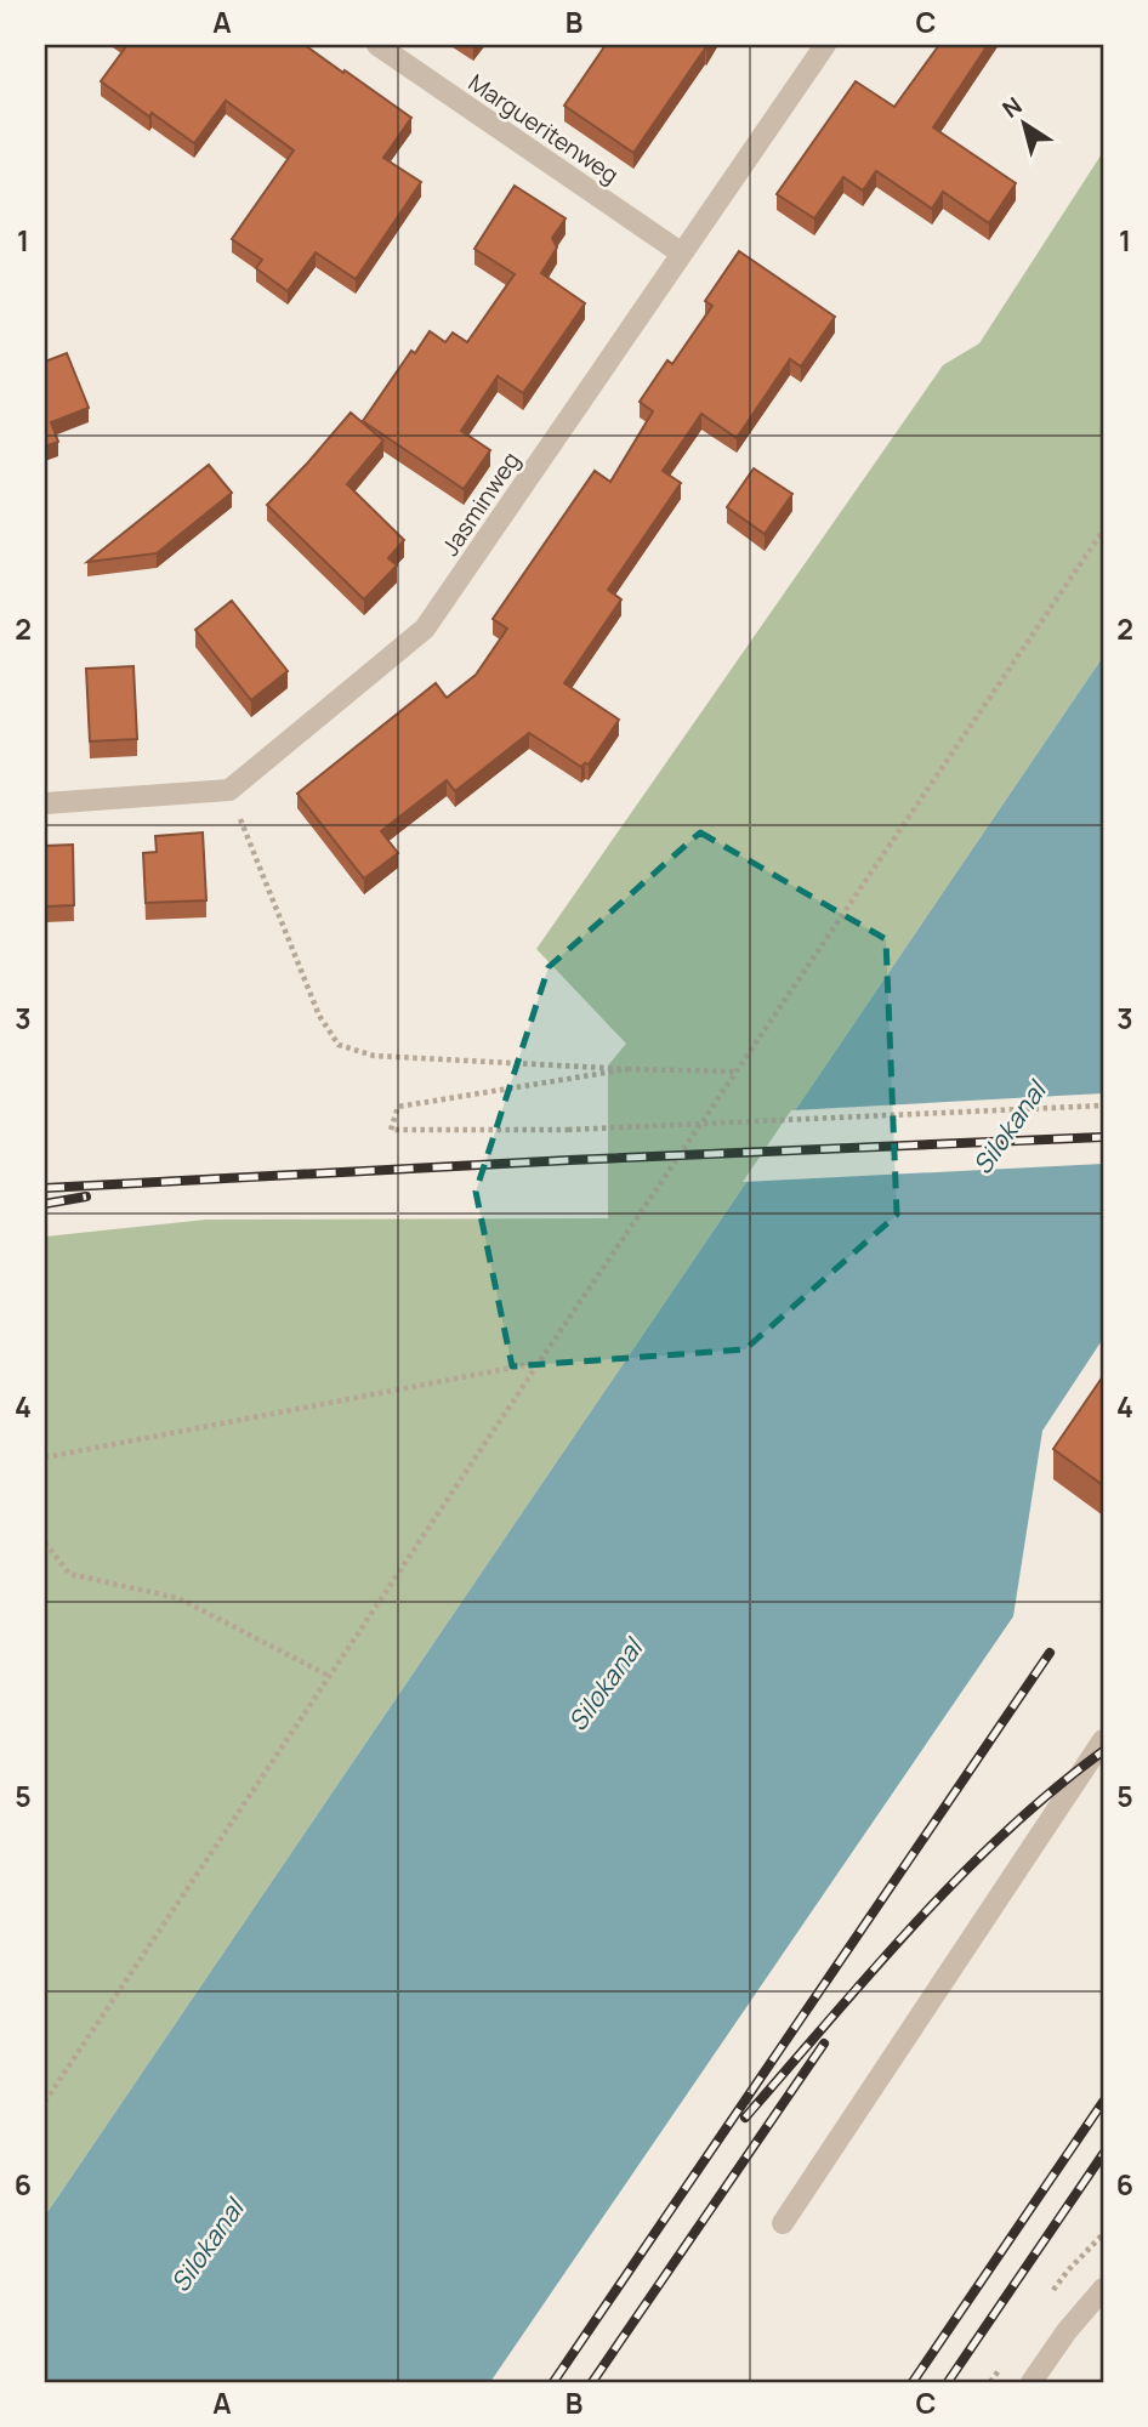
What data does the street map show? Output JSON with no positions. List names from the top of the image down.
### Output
{
  "streets": {
    "street": ["Margueritenweg", "Jasminweg"]
  },
  "crossings": [
    ["Margueritenweg", "Jasminweg"]
  ],
  "water": ["Silokanal"],
  "north": "top left",
  "grid": {
    "columns": ["A", "B", "C"],
    "rows": [
      "1",
      "2",
      "3",
      "4",
      "5",
      "6"
    ]
  }
}
